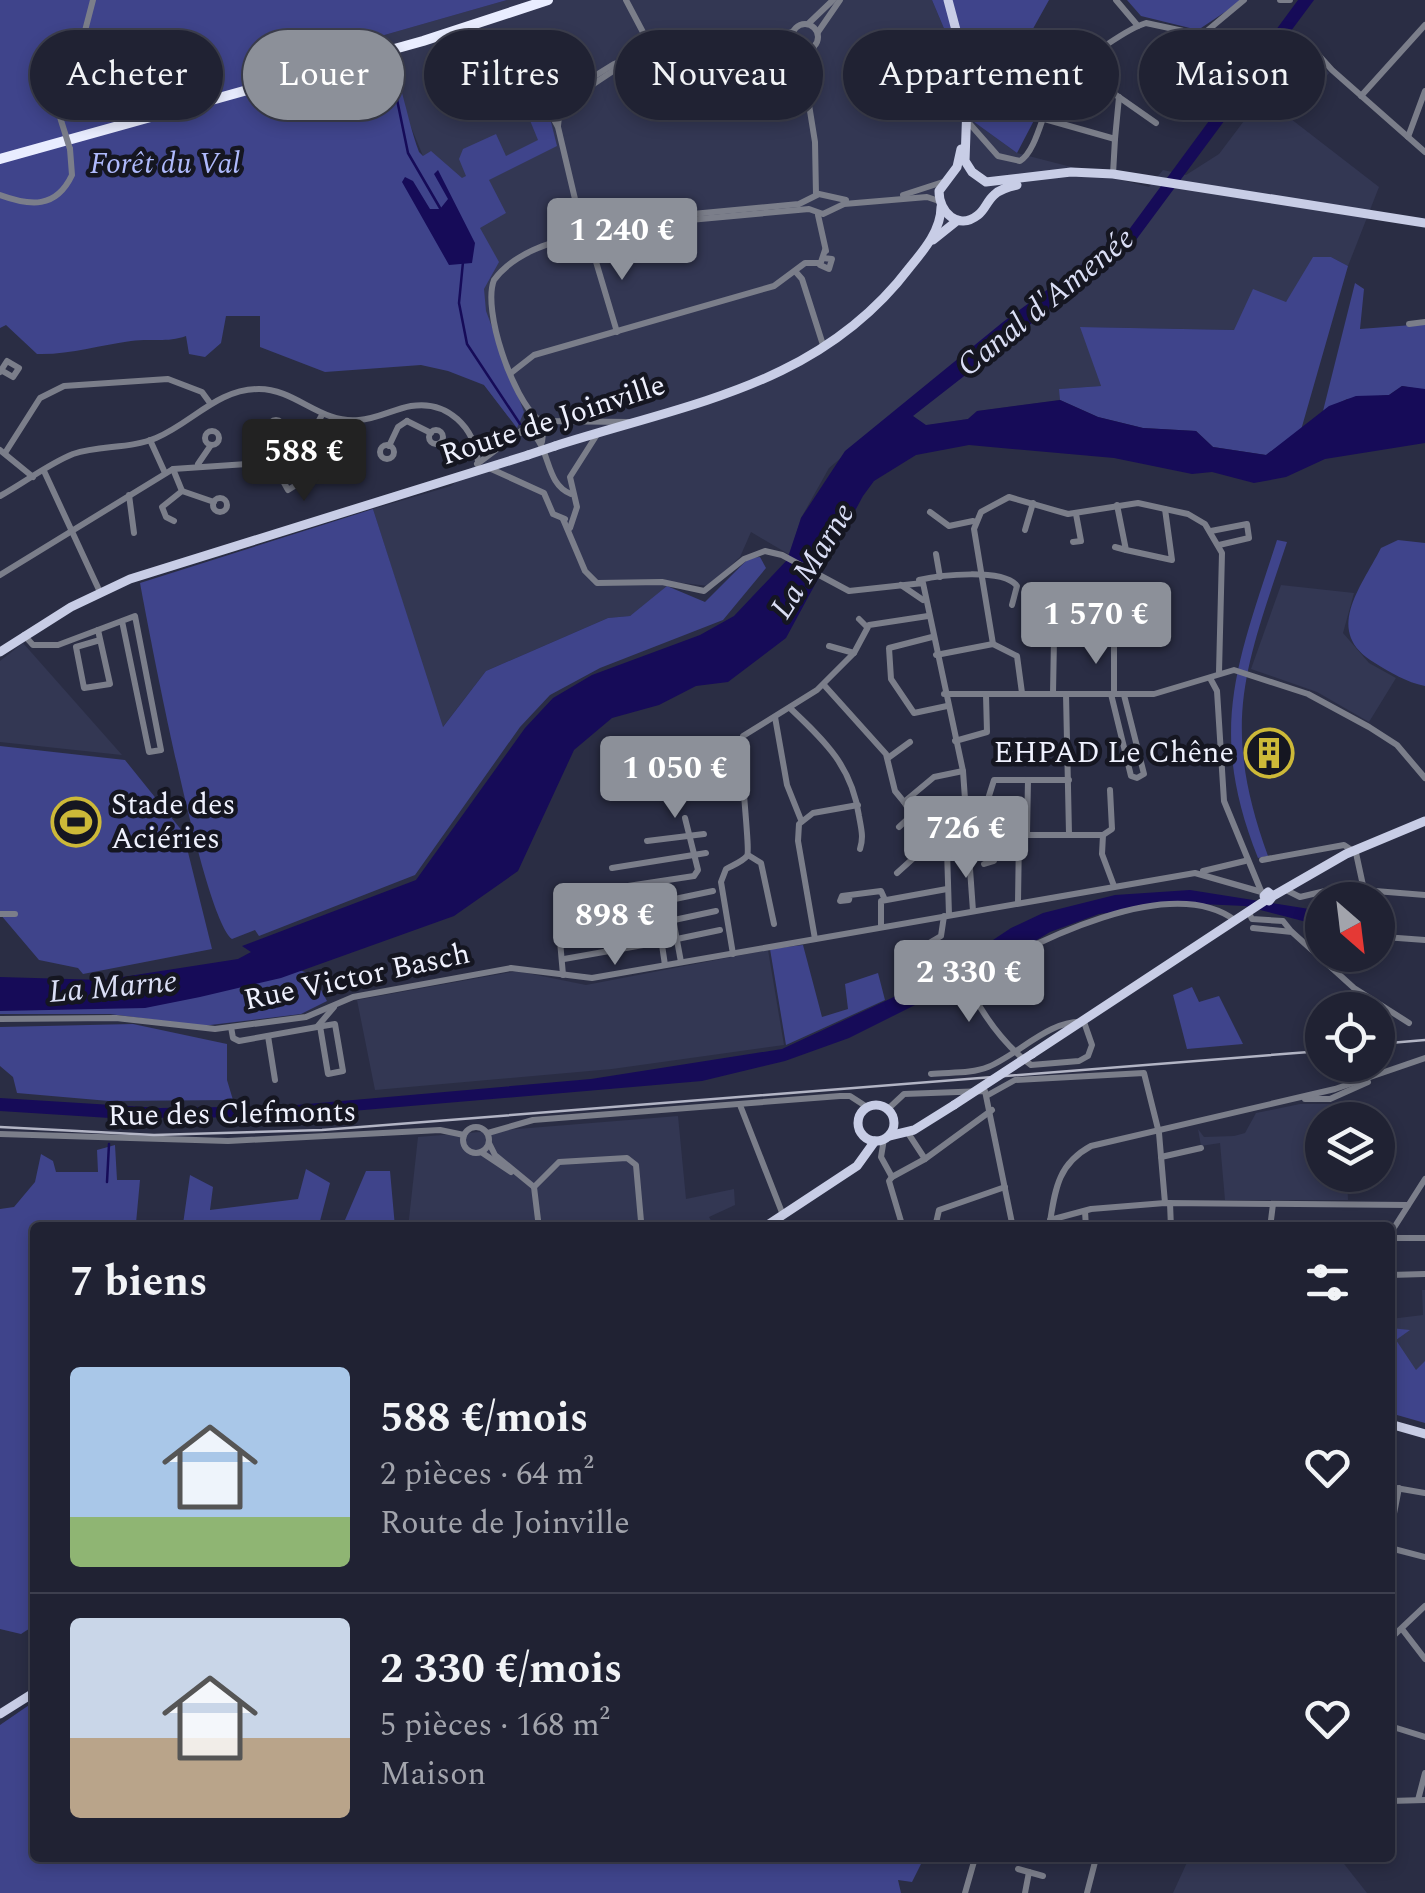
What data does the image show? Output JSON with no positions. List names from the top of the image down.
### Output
{
  "streets": {
    "main road": ["Route de Joinville"],
    "street": ["Rue Victor Basch", "Rue des Clefmonts"]
  },
  "water": ["Canal d'Amenée", "La Marne"],
  "parks": ["Forêt du Val"],
  "places": {
    "building": ["EHPAD Le Chêne"],
    "sports": ["Stade des Aciéries"]
  },
  "north": "bottom right",
  "page": {
    "chip": [
      "Acheter",
      "Louer",
      "Filtres",
      "Nouveau",
      "Appartement",
      "Maison"
    ],
    "price": [
      "1 240 €",
      "588 €",
      "1 570 €",
      "1 050 €",
      "726 €",
      "898 €",
      "2 330 €"
    ],
    "heading": "7 biens",
    "list": [
      {
        "name": "588 €/mois",
        "note": "2 pièces · 64 m² · Route de Joinville"
      },
      {
        "name": "2 330 €/mois",
        "note": "5 pièces · 168 m² · Maison"
      }
    ]
  }
}
